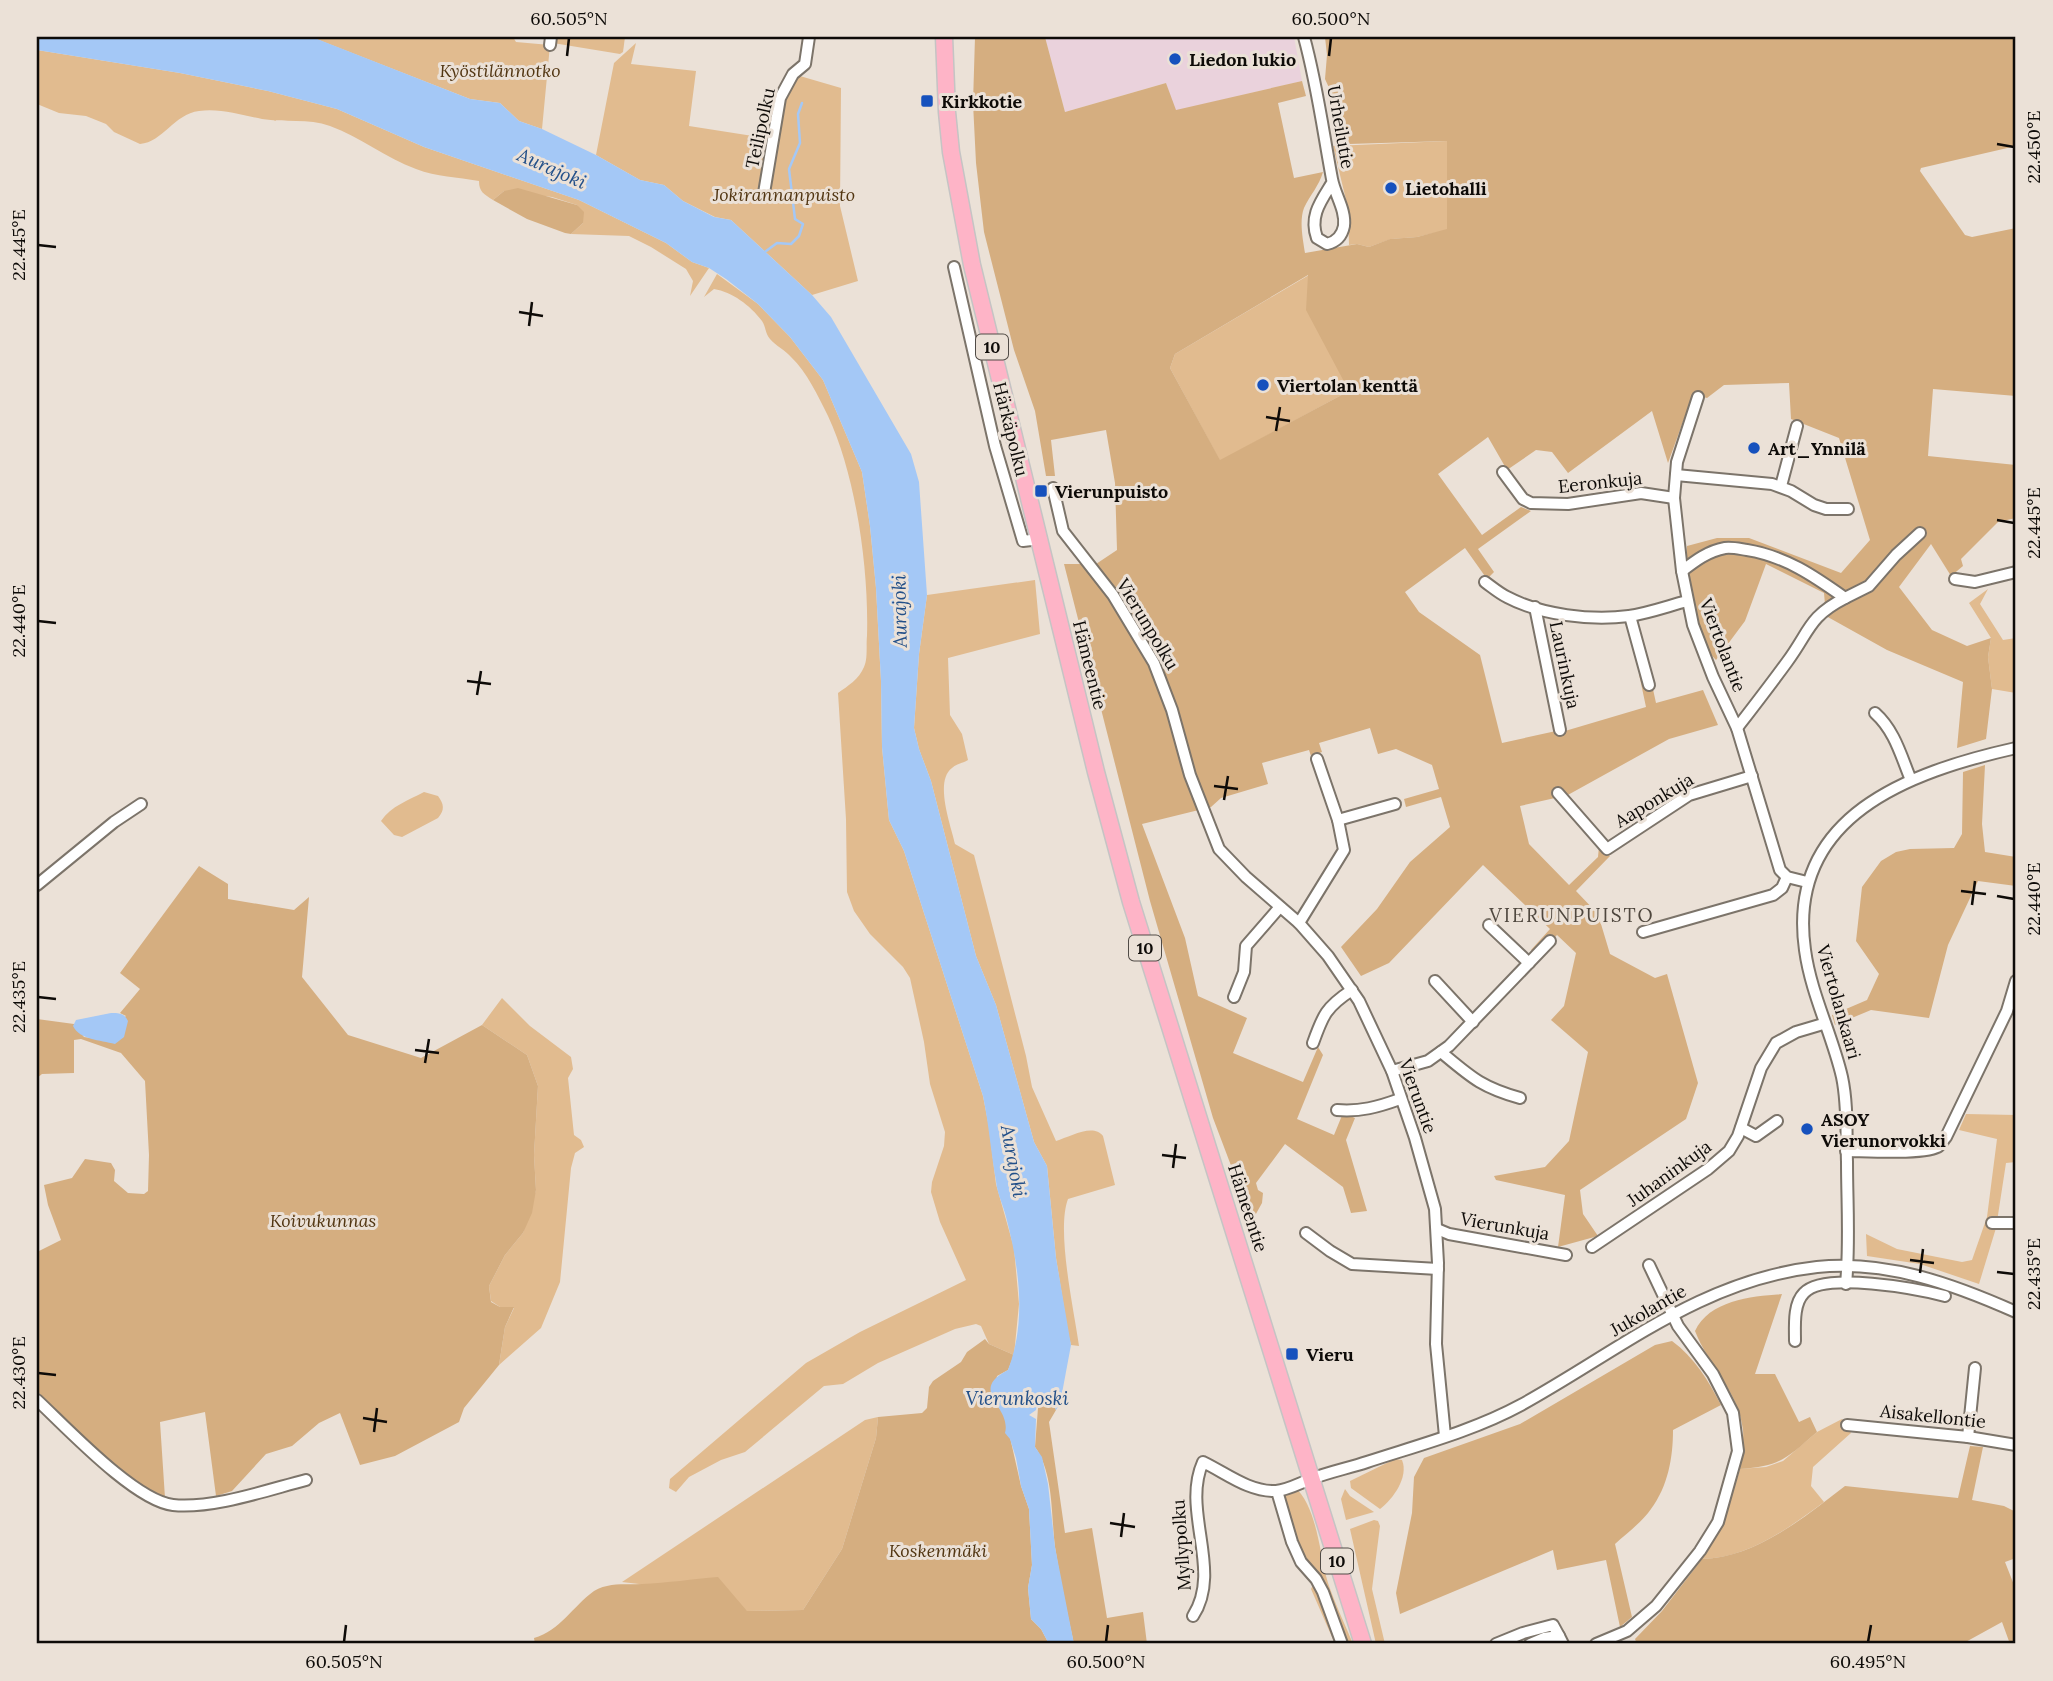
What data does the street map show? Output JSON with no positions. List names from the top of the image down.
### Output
{
  "streets": {
    "highway": ["10", "Hämeentie"],
    "street": [
      "Urheilutie",
      "Teilipolku",
      "Härkäpolku",
      "Eeronkuja",
      "Vierunpolku",
      "Viertolantie",
      "Laurinkuja",
      "Aaponkuja",
      "Viertolankaari",
      "Vieruntie",
      "Juhaninkuja",
      "Vierunkuja",
      "Jukolantie",
      "Aisakellontie",
      "Myllypolku"
    ]
  },
  "crossings": [
    ["Härkäpolku", "Hämeentie"],
    ["Eeronkuja", "Viertolantie"],
    ["Vierunpolku", "Vieruntie"],
    ["Viertolantie", "Aaponkuja"],
    ["Hämeentie", "Jukolantie"],
    ["Viertolankaari", "Juhaninkuja"],
    ["Viertolankaari", "Jukolantie"],
    ["Vieruntie", "Vierunkuja"],
    ["Vieruntie", "Jukolantie"]
  ],
  "districts": ["VIERUNPUISTO"],
  "water": ["Aurajoki", "Vierunkoski"],
  "parks": [
    "Kyöstilännotko",
    "Jokirannanpuisto",
    "Koivukunnas",
    "Koskenmäki"
  ],
  "places": {
    "other": [
      "Liedon lukio",
      "Lietohalli",
      "Viertolan kenttä",
      "Art_Ynnilä",
      "ASOY Vierunorvokki"
    ],
    "transit": ["Kirkkotie", "Vierunpuisto", "Vieru"]
  },
  "coordinates": [
    "60.505°N",
    "60.500°N",
    "22.450°E",
    "22.445°E",
    "22.440°E",
    "22.435°E",
    "22.430°E",
    "60.495°N"
  ]
}
